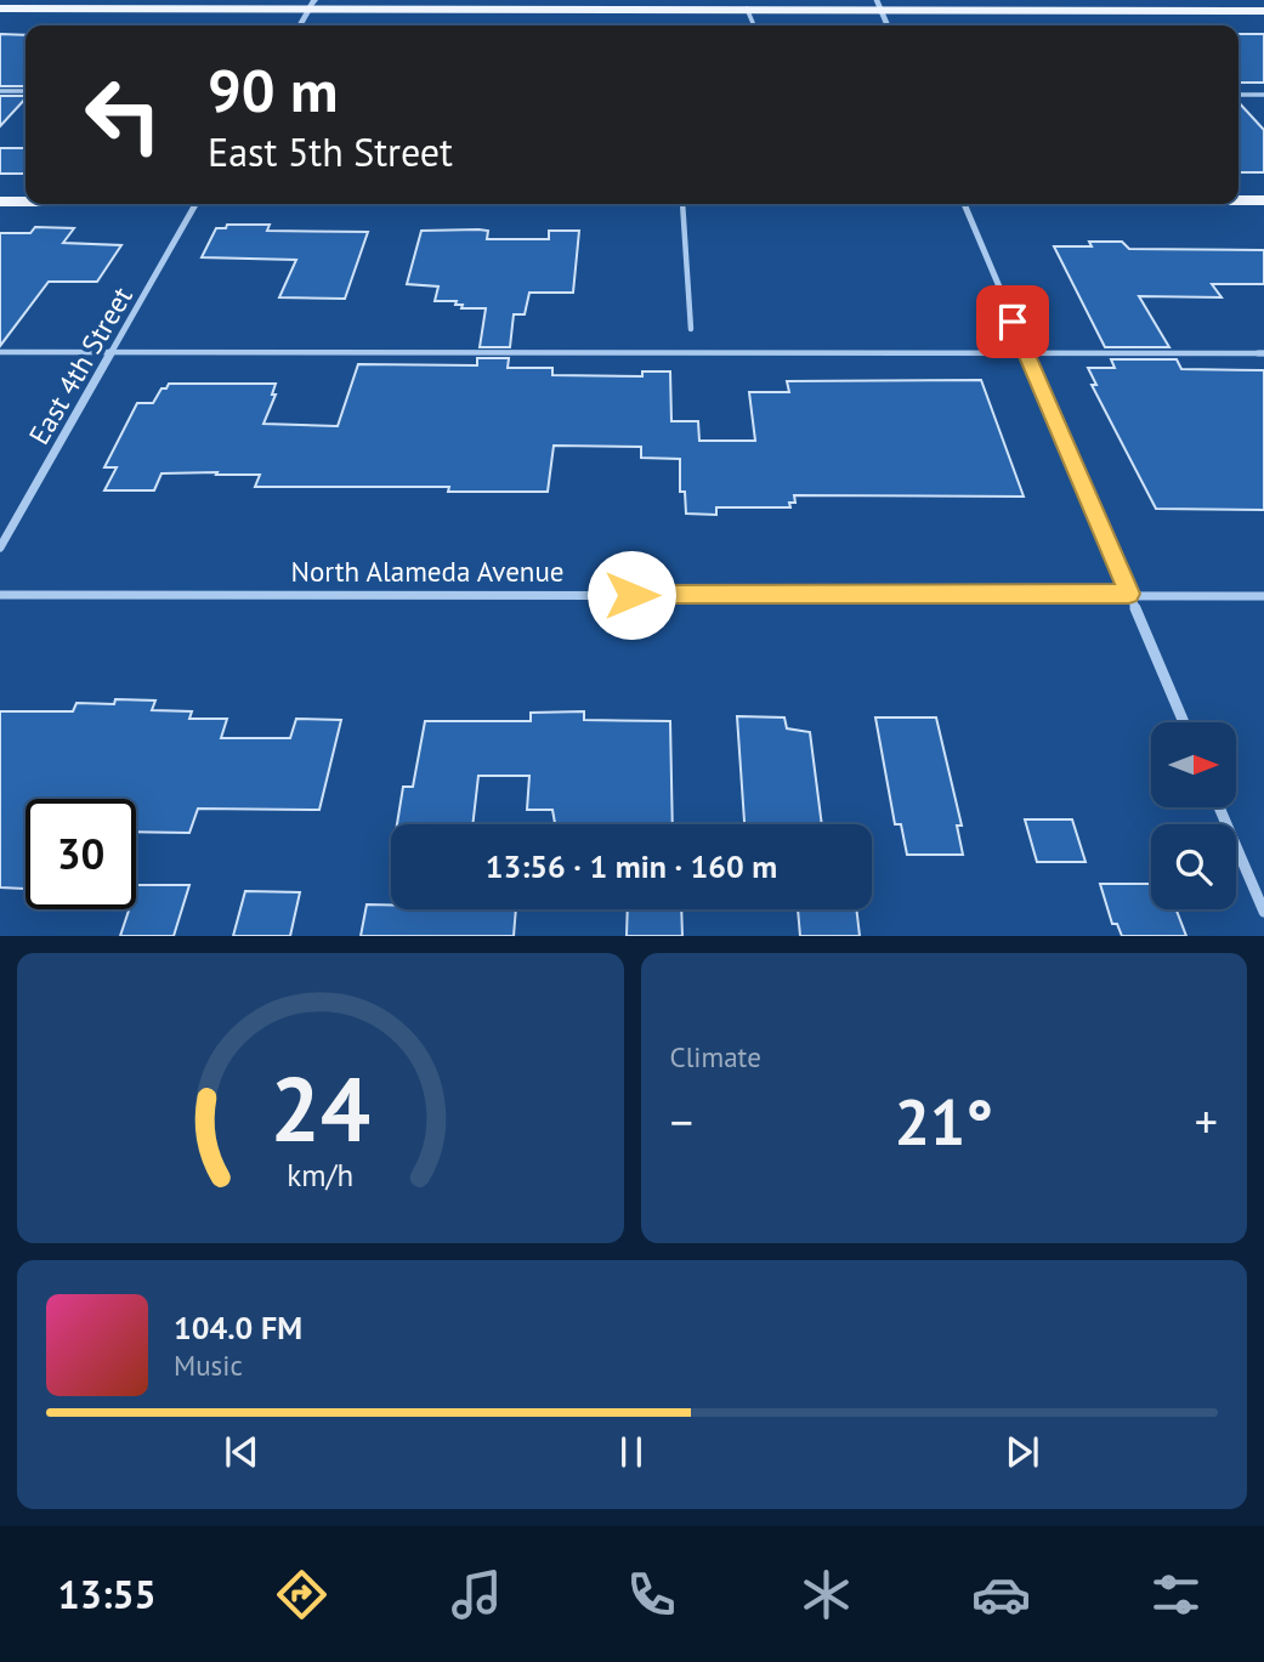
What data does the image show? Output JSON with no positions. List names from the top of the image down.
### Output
{
  "streets": {
    "street": ["East 4th Street", "North Alameda Avenue"]
  },
  "north": "right",
  "page": {
    "turn": ["90 m", "East 5th Street"],
    "limit": "30",
    "trip": "13:56 · 1 min · 160 m",
    "tile": "Climate",
    "heat": ["−", "21°", "+"],
    "song": ["104.0 FM", "Music"],
    "tabs": "13:55",
    "gauge": ["24", "km/h"]
  }
}
